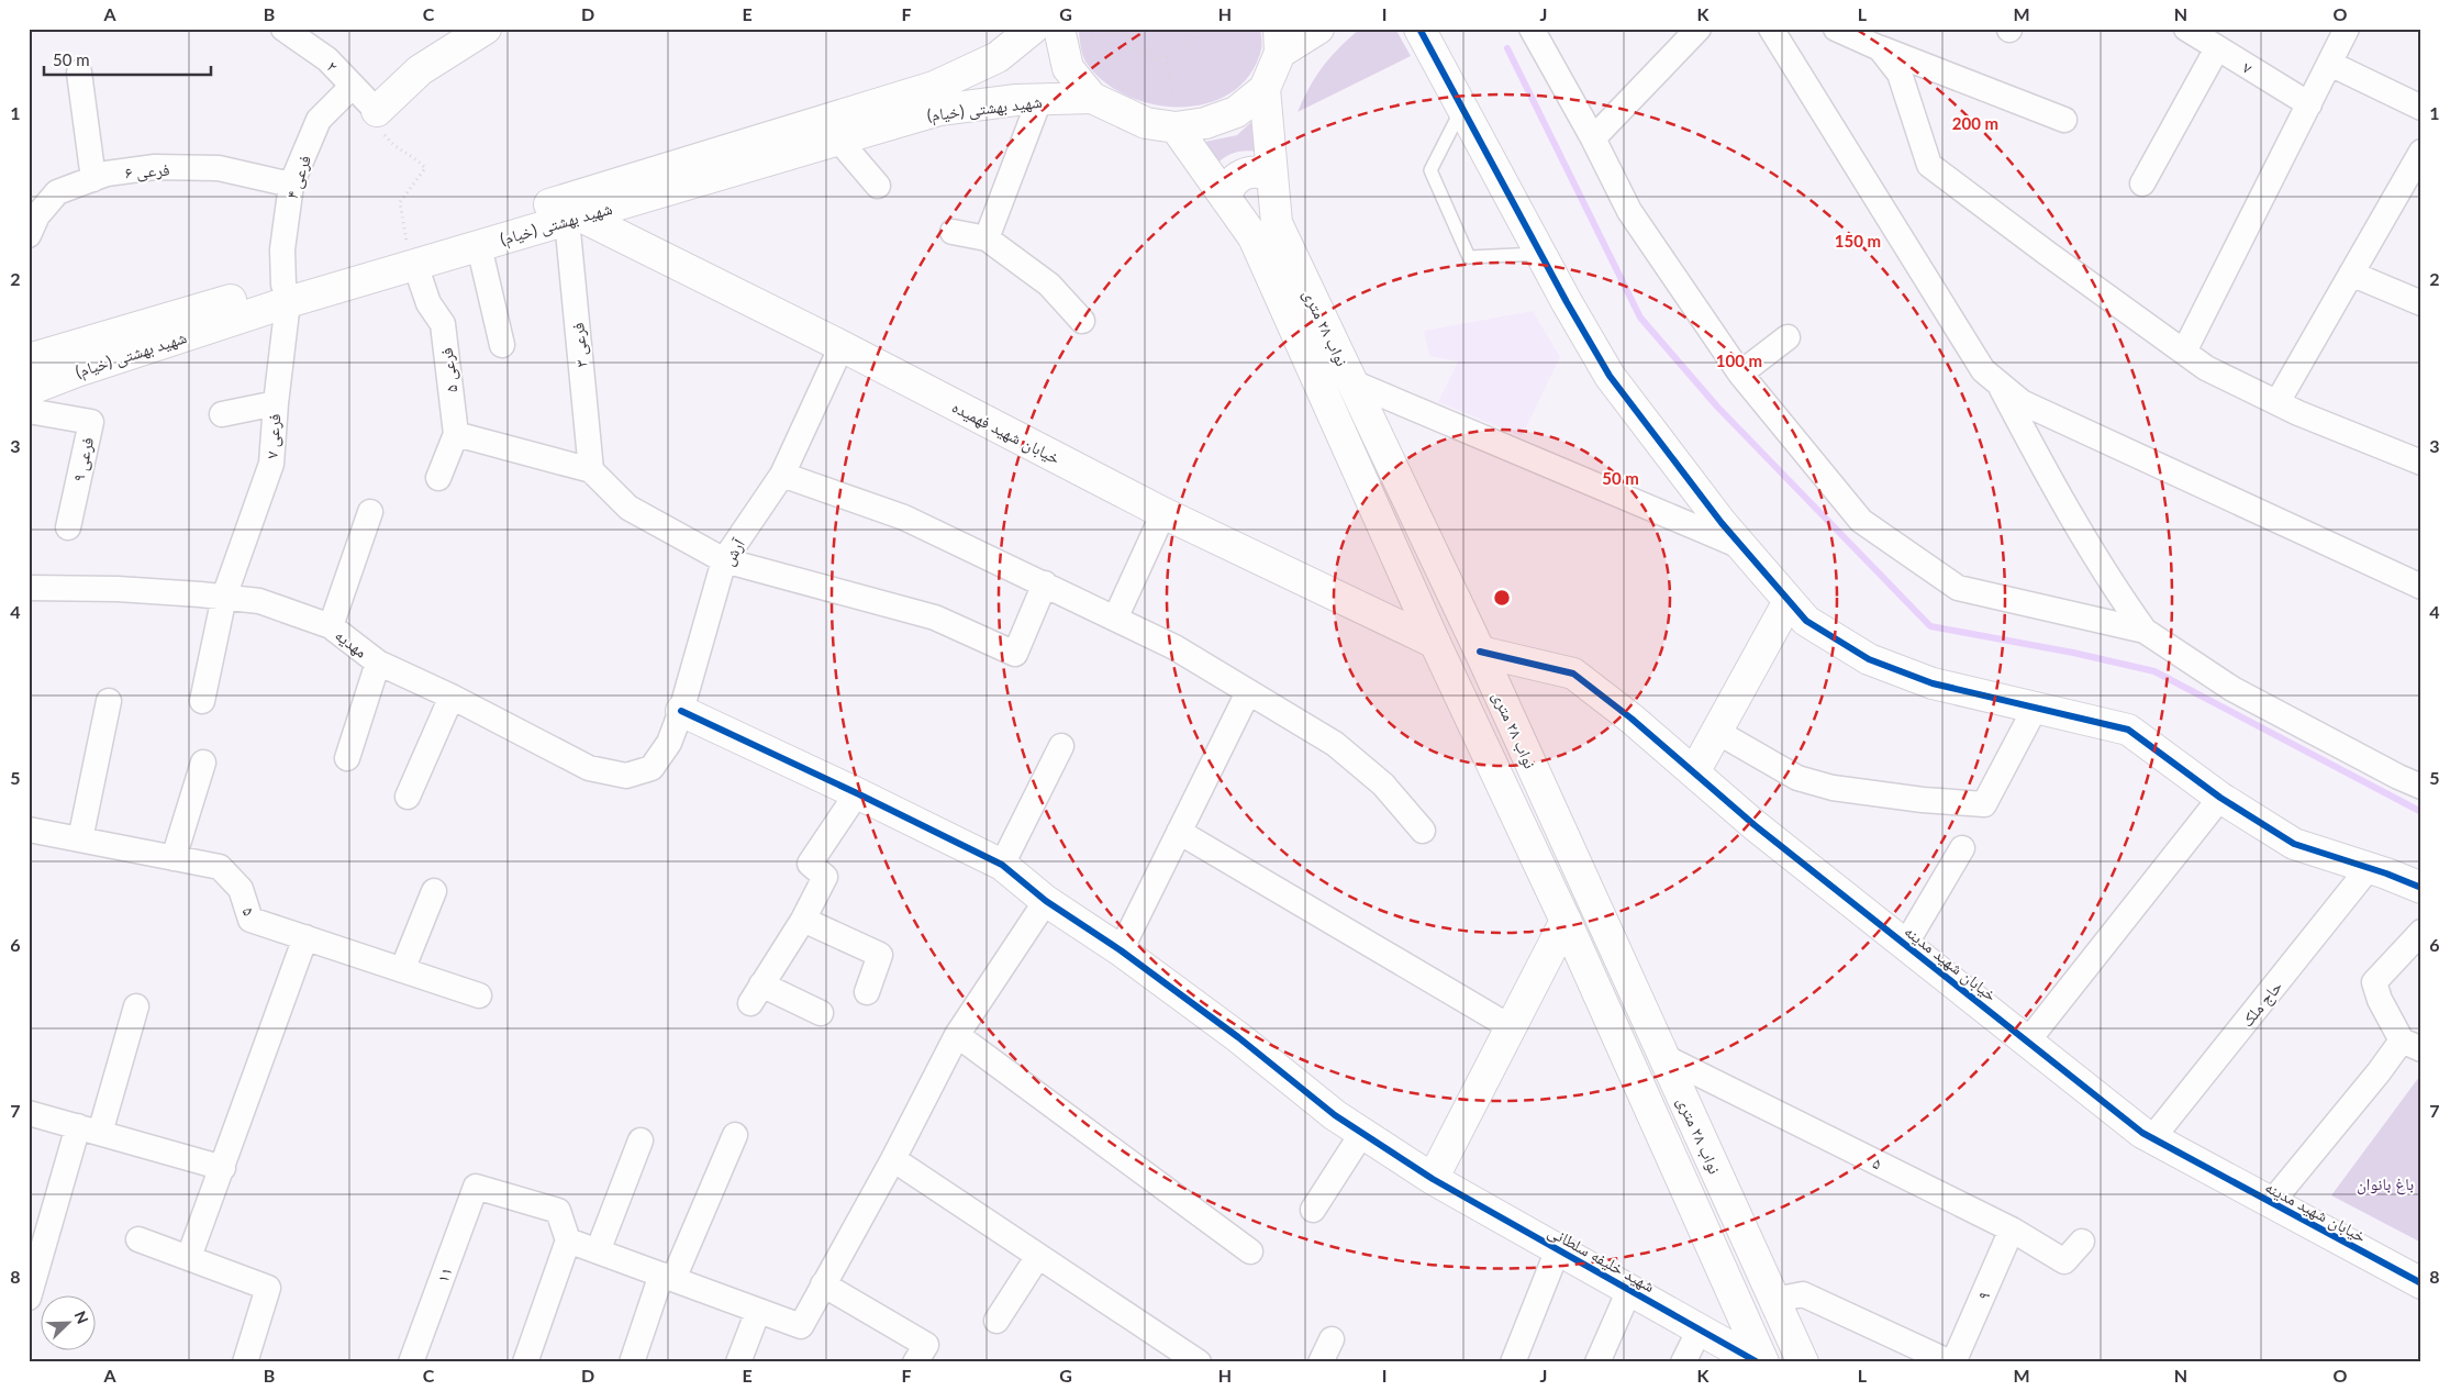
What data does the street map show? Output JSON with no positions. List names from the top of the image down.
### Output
{
  "streets": {
    "street": [
      "۲",
      "۷",
      "شهید بهشتی (خیام)",
      "فرعی ۶",
      "فرعی ۴",
      "نواب ۲۸ متری",
      "فرعی ۳",
      "فرعی ۵",
      "خیابان شهید فهمیده",
      "فرعی ۷",
      "فرعی ۹",
      "آرش",
      "مهدیه",
      "۵",
      "خیابان شهید مدینه",
      "حاج ملک",
      "شهید خلیفه سلطانی",
      "۱۱",
      "۹"
    ]
  },
  "crossings": [
    ["۲", "فرعی ۴"],
    ["شهید بهشتی (خیام)", "فرعی ۴"],
    ["شهید بهشتی (خیام)", "فرعی ۳"],
    ["شهید بهشتی (خیام)", "فرعی ۵"],
    ["شهید بهشتی (خیام)", "خیابان شهید فهمیده"],
    ["شهید بهشتی (خیام)", "فرعی ۷"],
    ["فرعی ۶", "فرعی ۴"],
    ["فرعی ۴", "فرعی ۷"],
    ["نواب ۲۸ متری", "خیابان شهید فهمیده"],
    ["نواب ۲۸ متری", "۵"],
    ["نواب ۲۸ متری", "خیابان شهید مدینه"],
    ["فرعی ۳", "خیابان شهید فهمیده"],
    ["خیابان شهید فهمیده", "آرش"],
    ["فرعی ۷", "مهدیه"],
    ["آرش", "مهدیه"],
    ["آرش", "شهید خلیفه سلطانی"],
    ["۵", "۹"],
    ["خیابان شهید مدینه", "حاج ملک"]
  ],
  "parks": ["باغ بانوان"],
  "scale_bar": "50 m",
  "north": "top right",
  "grid": {
    "columns": [
      "A",
      "B",
      "C",
      "D",
      "E",
      "F",
      "G",
      "H",
      "I",
      "J",
      "K",
      "L",
      "M",
      "N",
      "O"
    ],
    "rows": [
      "1",
      "2",
      "3",
      "4",
      "5",
      "6",
      "7",
      "8"
    ]
  },
  "rings": [
    "200 m",
    "150 m",
    "100 m",
    "50 m"
  ]
}
